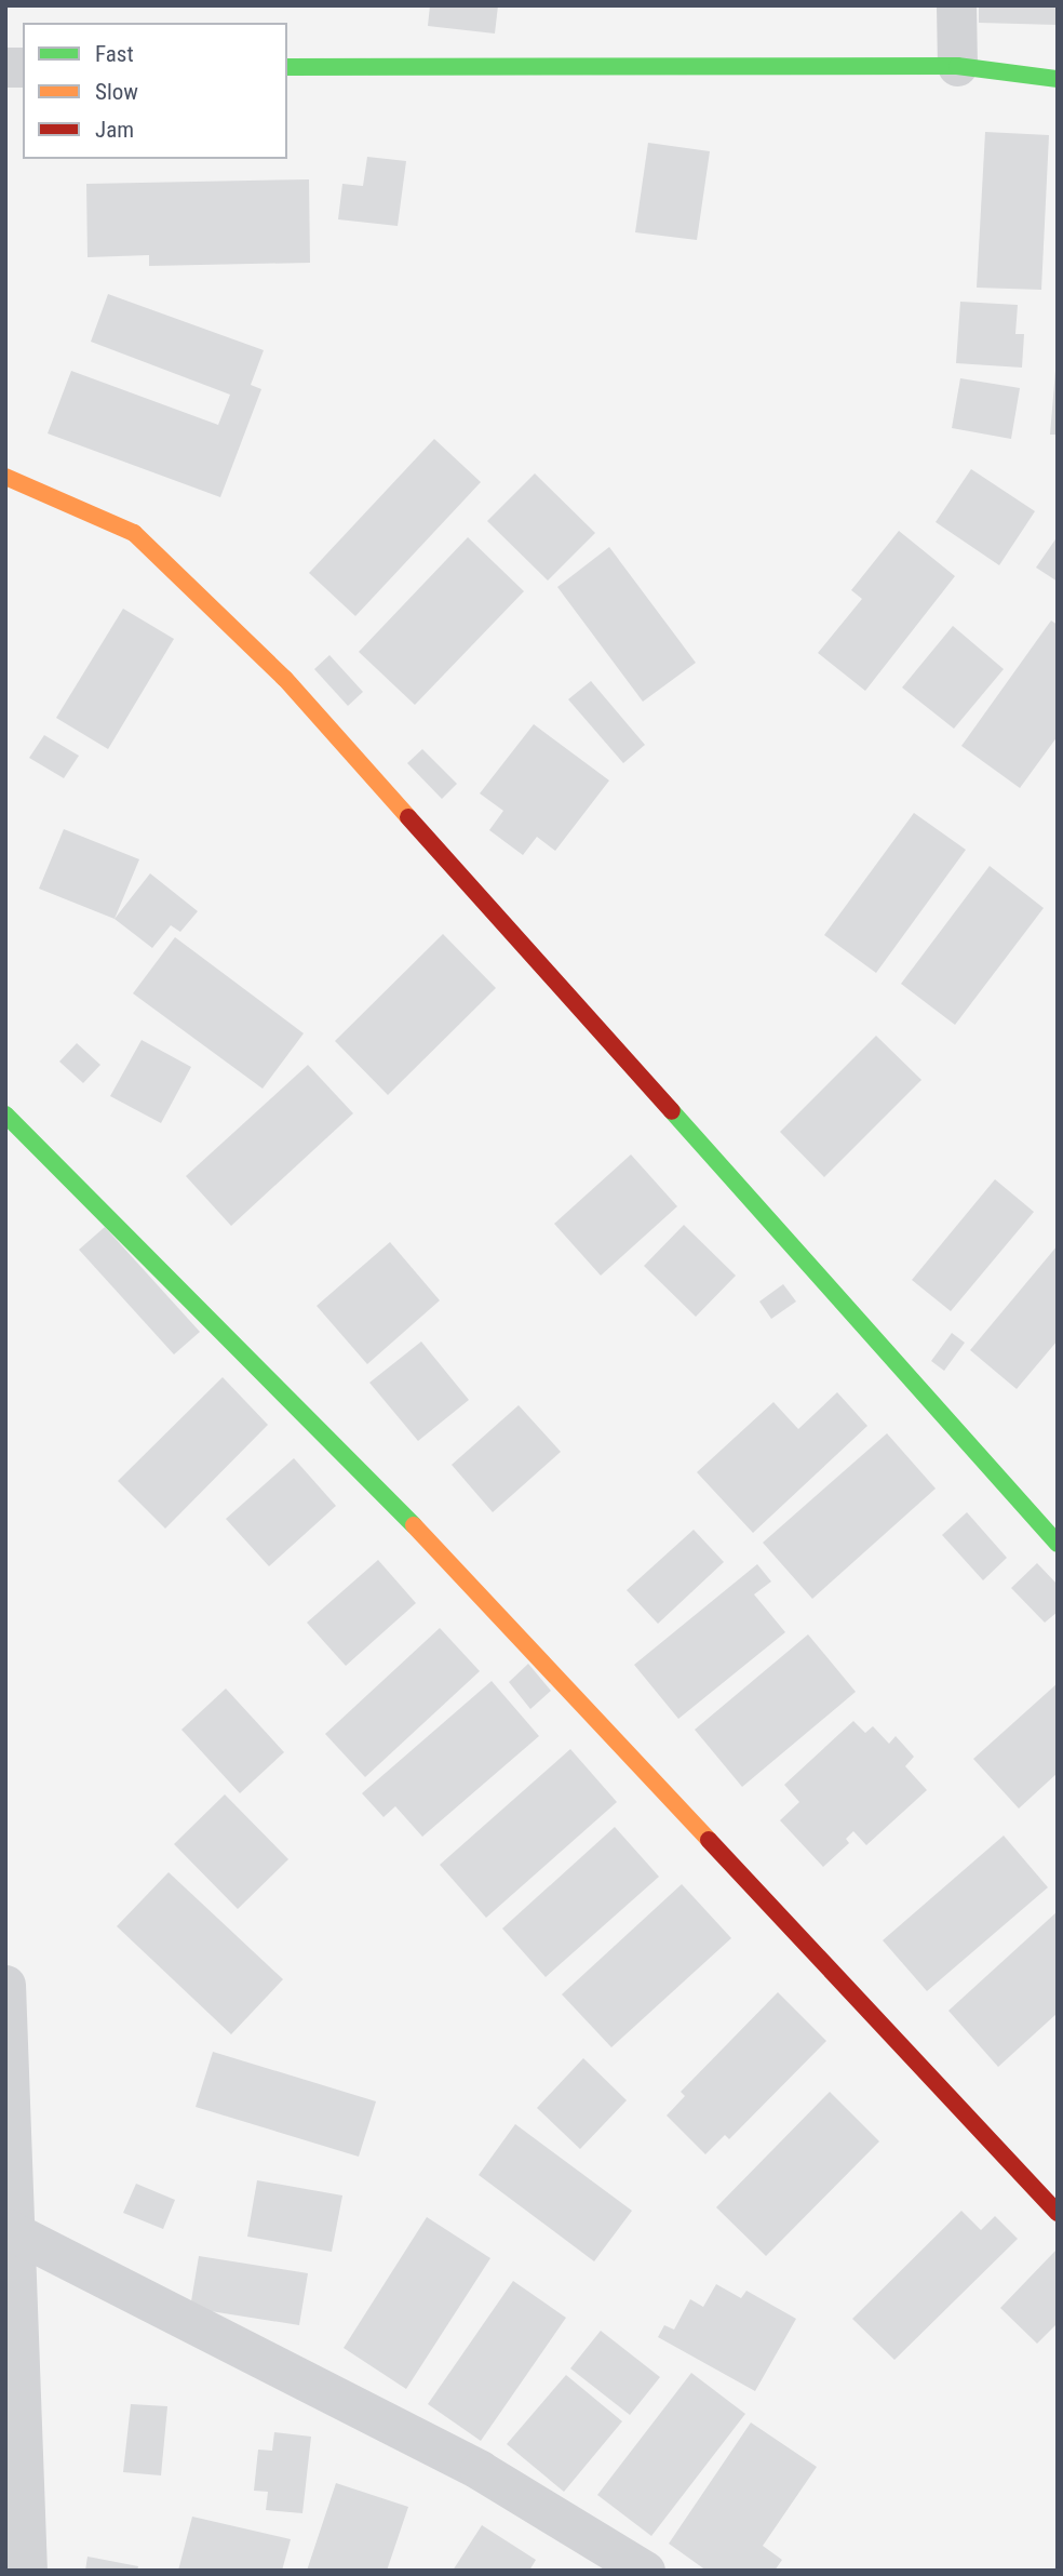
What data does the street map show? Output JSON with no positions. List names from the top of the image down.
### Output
{
  "legend": ["Fast", "Slow", "Jam"]
}
